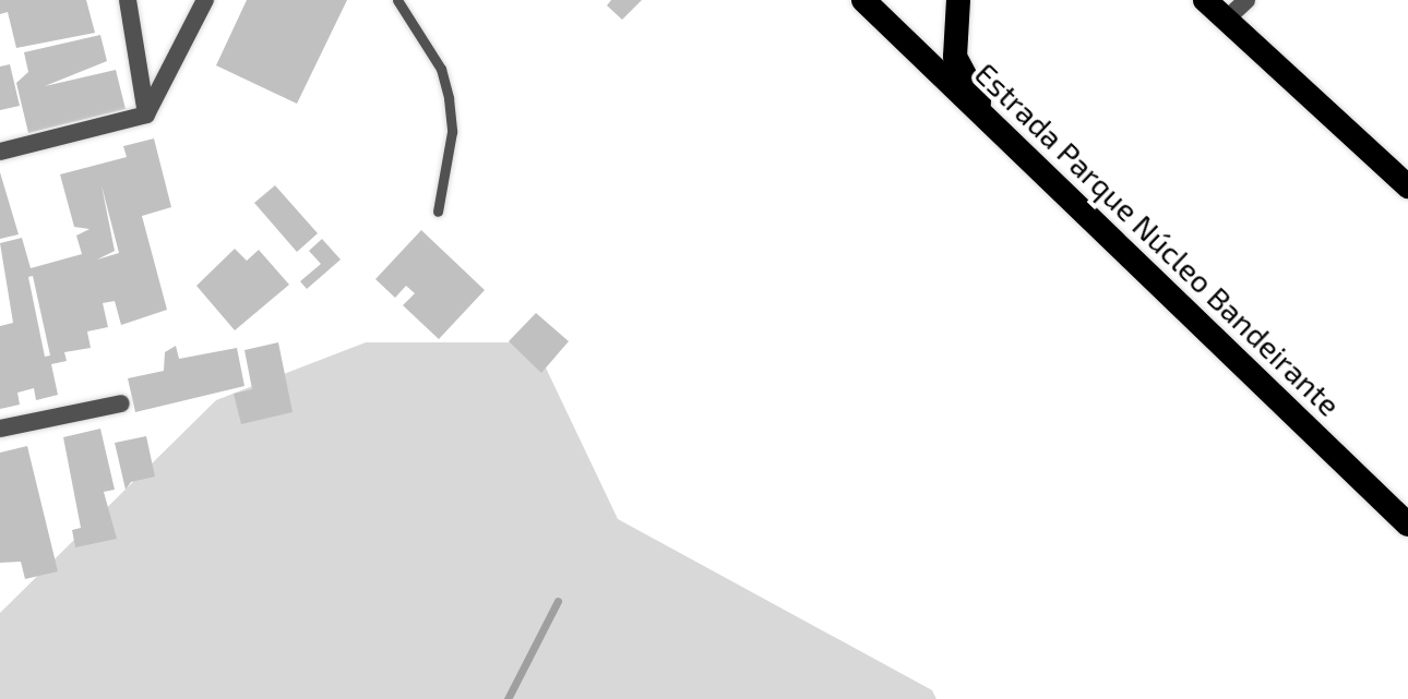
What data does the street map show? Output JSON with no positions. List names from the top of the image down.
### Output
{
  "streets": {
    "highway": ["Estrada Parque Núcleo Bandeirante"]
  }
}
